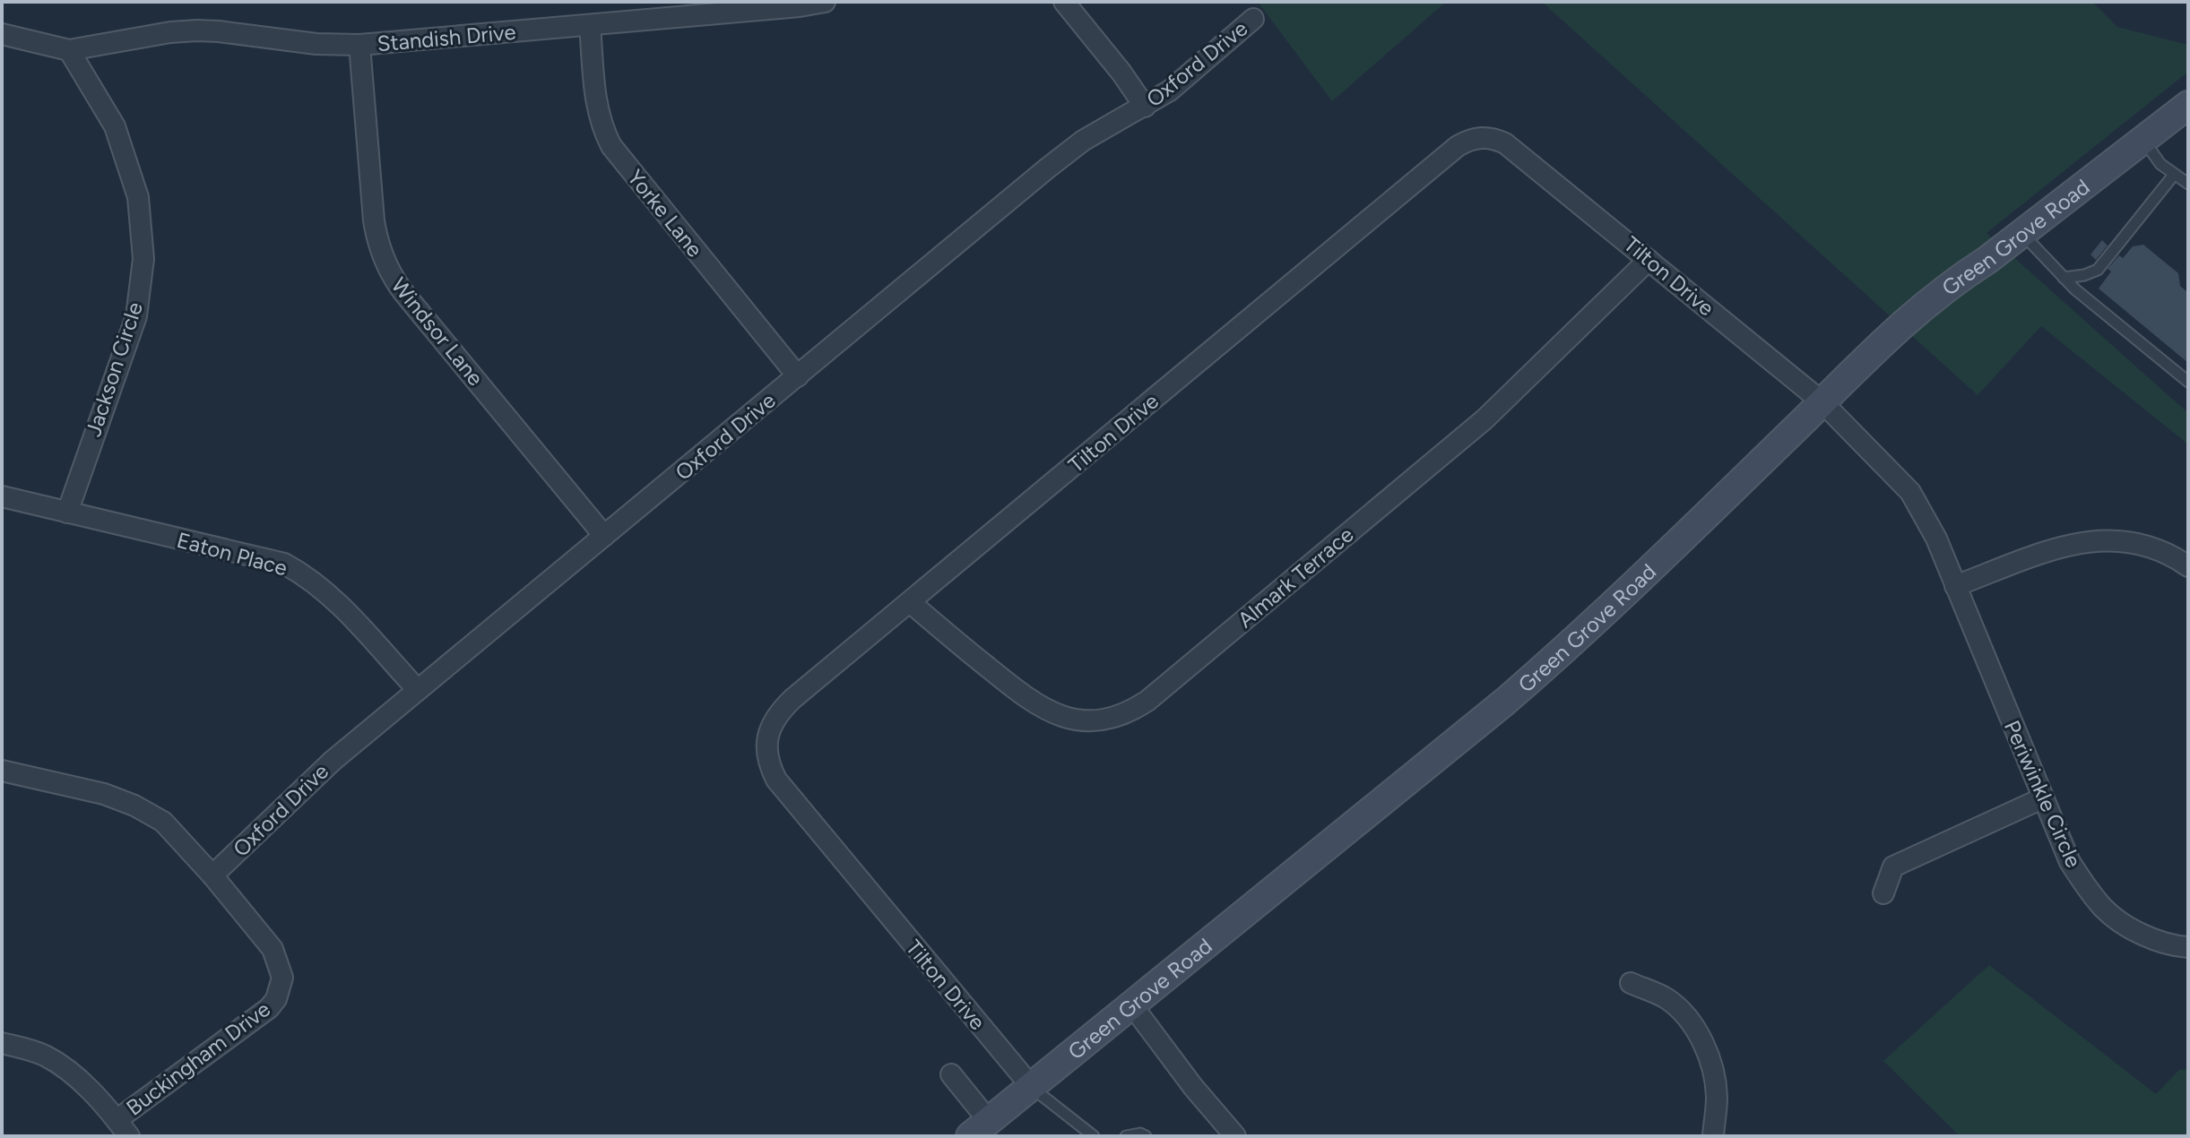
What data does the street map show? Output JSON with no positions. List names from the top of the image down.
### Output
{
  "streets": {
    "street": [
      "Standish Drive",
      "Oxford Drive",
      "Yorke Lane",
      "Green Grove Road",
      "Tilton Drive",
      "Windsor Lane",
      "Jackson Circle",
      "Eaton Place",
      "Almark Terrace",
      "Periwinkle Circle",
      "Buckingham Drive"
    ]
  },
  "crossings": [
    ["Standish Drive", "Yorke Lane"],
    ["Standish Drive", "Windsor Lane"],
    ["Standish Drive", "Jackson Circle"],
    ["Oxford Drive", "Yorke Lane"],
    ["Oxford Drive", "Windsor Lane"],
    ["Oxford Drive", "Eaton Place"],
    ["Oxford Drive", "Buckingham Drive"],
    ["Green Grove Road", "Tilton Drive"],
    ["Green Grove Road", "Periwinkle Circle"],
    ["Tilton Drive", "Almark Terrace"],
    ["Tilton Drive", "Periwinkle Circle"],
    ["Jackson Circle", "Eaton Place"]
  ]
}
